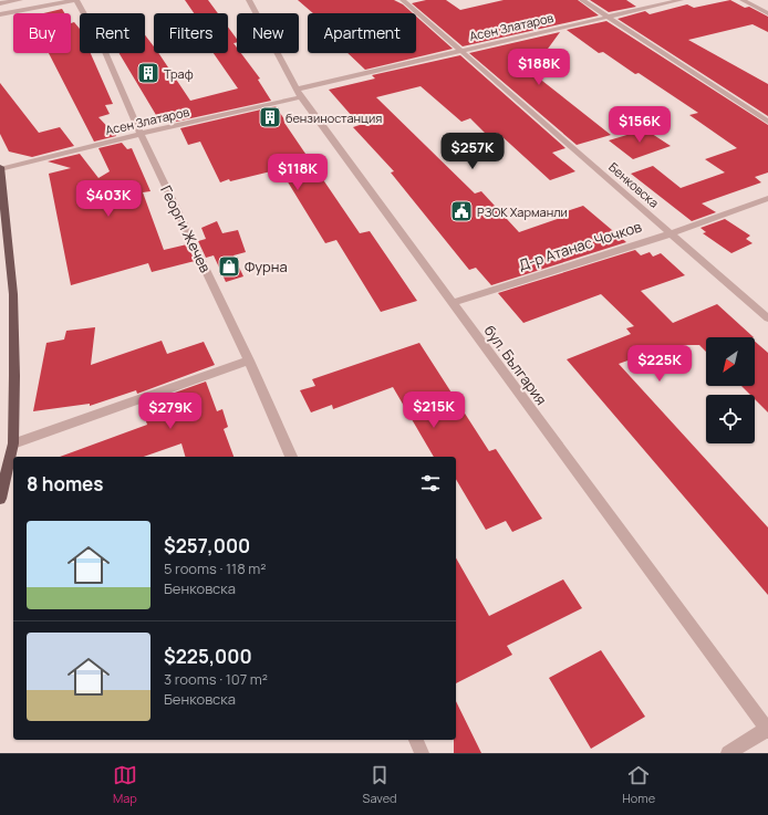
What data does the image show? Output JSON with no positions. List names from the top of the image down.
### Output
{
  "streets": {
    "street": [
      "Асен Златаров",
      "Бенковска",
      "Георги Жечев",
      "Д-р Атанас Чочков",
      "бул. България"
    ]
  },
  "crossings": [
    ["Асен Златаров", "Бенковска"],
    ["Асен Златаров", "Георги Жечев"],
    ["Асен Златаров", "бул. България"],
    ["Бенковска", "Д-р Атанас Чочков"],
    ["Д-р Атанас Чочков", "бул. България"]
  ],
  "places": {
    "building": ["Траф", "бензиностанция"],
    "public building": ["РЗОК Харманли"],
    "shop": ["Фурна"]
  },
  "north": "bottom left",
  "page": {
    "chip": [
      "Buy",
      "Rent",
      "Filters",
      "New",
      "Apartment"
    ],
    "price": [
      "$188K",
      "$156K",
      "$257K",
      "$118K",
      "$403K",
      "$225K",
      "$215K",
      "$279K"
    ],
    "heading": "8 homes",
    "list": [
      {
        "name": "$257,000",
        "note": "5 rooms · 118 m² · Бенковска"
      },
      {
        "name": "$225,000",
        "note": "3 rooms · 107 m² · Бенковска"
      }
    ],
    "tabs": ["Map", "Saved", "Home"]
  }
}
